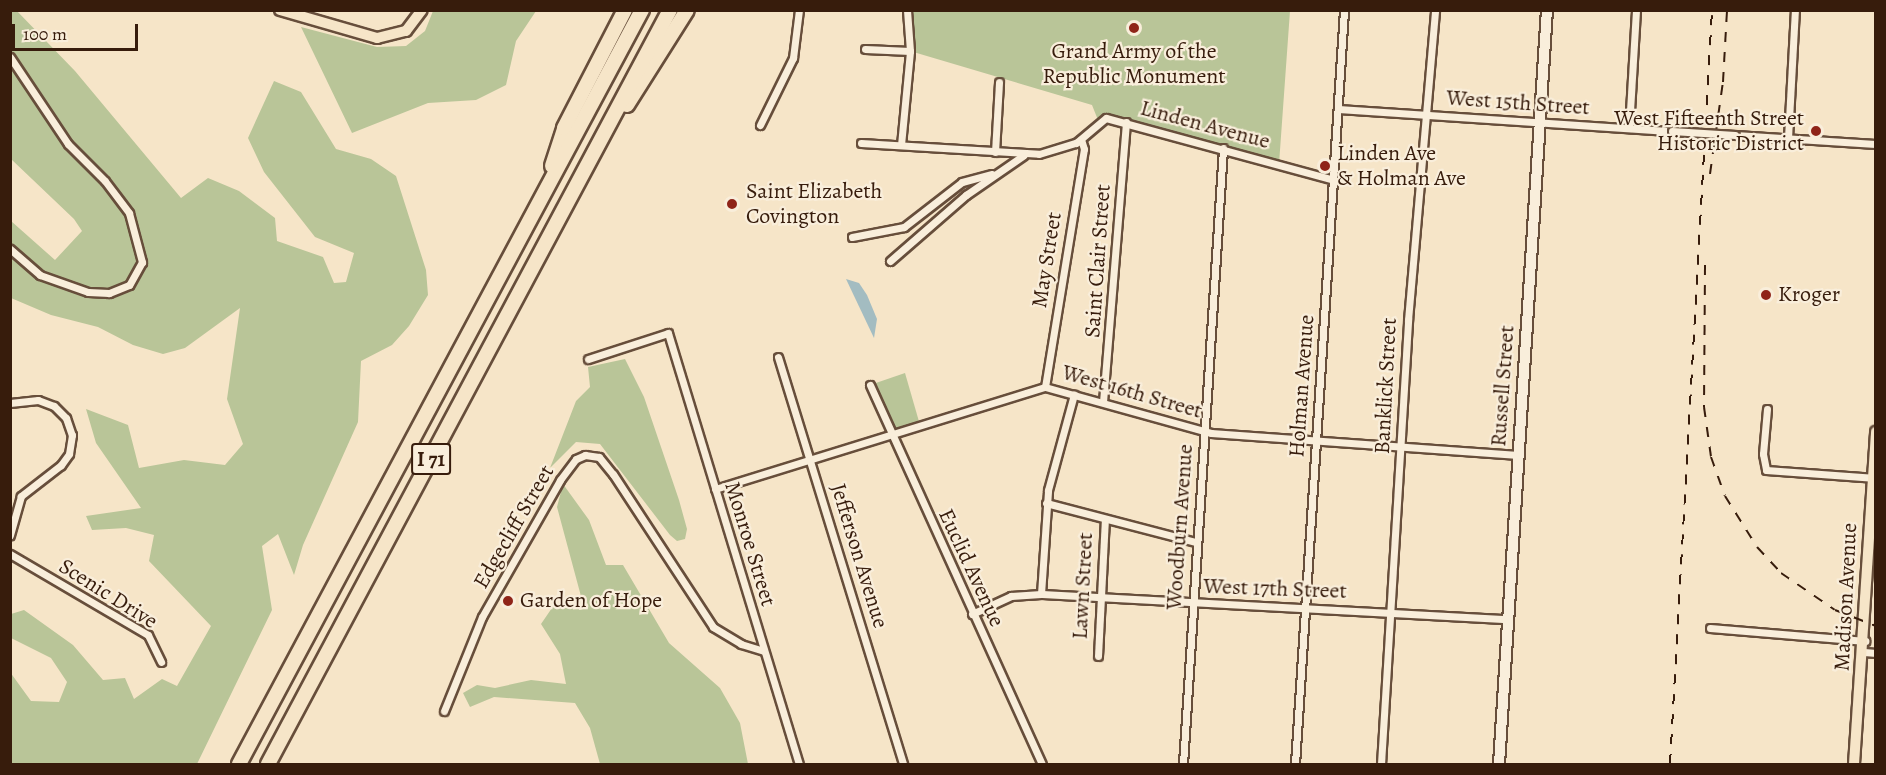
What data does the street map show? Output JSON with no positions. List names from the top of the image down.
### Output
{
  "streets": {
    "highway": ["I 71"],
    "main road": ["Madison Avenue"],
    "street": [
      "West 15th Street",
      "Linden Avenue",
      "May Street",
      "Saint Clair Street",
      "Holman Avenue",
      "Banklick Street",
      "Russell Street",
      "West 16th Street",
      "Edgecliff Street",
      "Woodburn Avenue",
      "Monroe Street",
      "Jefferson Avenue",
      "Euclid Avenue",
      "Lawn Street",
      "West 17th Street",
      "Scenic Drive"
    ]
  },
  "crossings": [
    ["West 15th Street", "Holman Avenue"],
    ["West 15th Street", "Banklick Street"],
    ["West 15th Street", "Russell Street"],
    ["Linden Avenue", "May Street"],
    ["Linden Avenue", "Saint Clair Street"],
    ["Linden Avenue", "Holman Avenue"],
    ["Linden Avenue", "Woodburn Avenue"],
    ["May Street", "West 16th Street"],
    ["Saint Clair Street", "West 16th Street"],
    ["Holman Avenue", "West 16th Street"],
    ["Holman Avenue", "West 17th Street"],
    ["Banklick Street", "West 16th Street"],
    ["Banklick Street", "West 17th Street"],
    ["Russell Street", "West 16th Street"],
    ["Russell Street", "West 17th Street"],
    ["West 16th Street", "Woodburn Avenue"],
    ["West 16th Street", "Monroe Street"],
    ["West 16th Street", "Jefferson Avenue"],
    ["West 16th Street", "Euclid Avenue"],
    ["Edgecliff Street", "Monroe Street"],
    ["Woodburn Avenue", "West 17th Street"],
    ["Euclid Avenue", "West 17th Street"],
    ["Lawn Street", "West 17th Street"]
  ],
  "places": [
    "Grand Army of the Republic Monument",
    "West Fifteenth Street Historic District",
    "Linden Ave & Holman Ave",
    "Saint Elizabeth Covington",
    "Kroger",
    "Garden of Hope"
  ],
  "scale_bar": "100 m"
}
